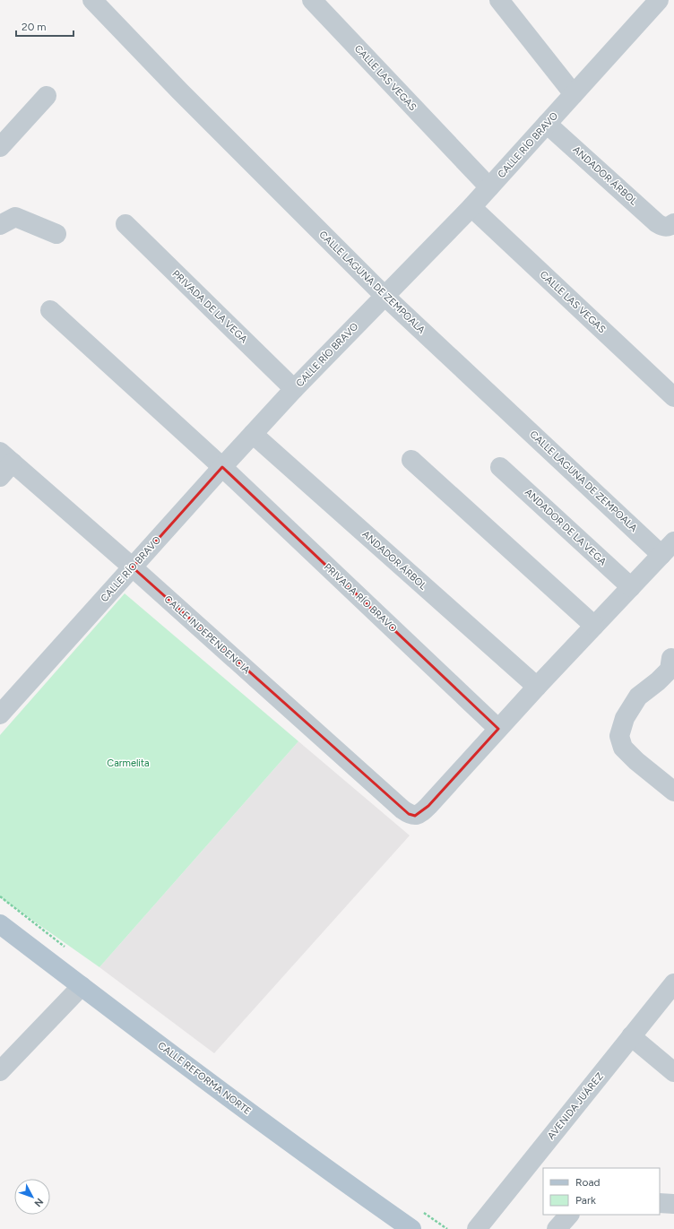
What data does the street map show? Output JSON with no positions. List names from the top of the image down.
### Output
{
  "streets": {
    "main road": ["CALLE REFORMA NORTE"],
    "street": [
      "CALLE LAS VEGAS",
      "CALLE RÍO BRAVO",
      "ANDADOR ÁRBOL",
      "CALLE LAGUNA DE ZEMPOALA",
      "PRIVADA DE LA VEGA",
      "ANDADOR DE LA VEGA",
      "PRIVADA RÍO BRAVO",
      "CALLE INDEPENDENCIA",
      "AVENIDA JUÁREZ"
    ]
  },
  "crossings": [
    ["CALLE LAS VEGAS", "CALLE RÍO BRAVO"],
    ["CALLE RÍO BRAVO", "ANDADOR ÁRBOL"],
    ["CALLE RÍO BRAVO", "CALLE LAGUNA DE ZEMPOALA"],
    ["CALLE RÍO BRAVO", "PRIVADA DE LA VEGA"],
    ["CALLE RÍO BRAVO", "PRIVADA RÍO BRAVO"],
    ["CALLE RÍO BRAVO", "CALLE INDEPENDENCIA"],
    ["PRIVADA RÍO BRAVO", "CALLE INDEPENDENCIA"]
  ],
  "parks": ["Carmelita"],
  "legend": ["Road", "Park"],
  "scale_bar": "20 m",
  "north": "bottom right"
}
